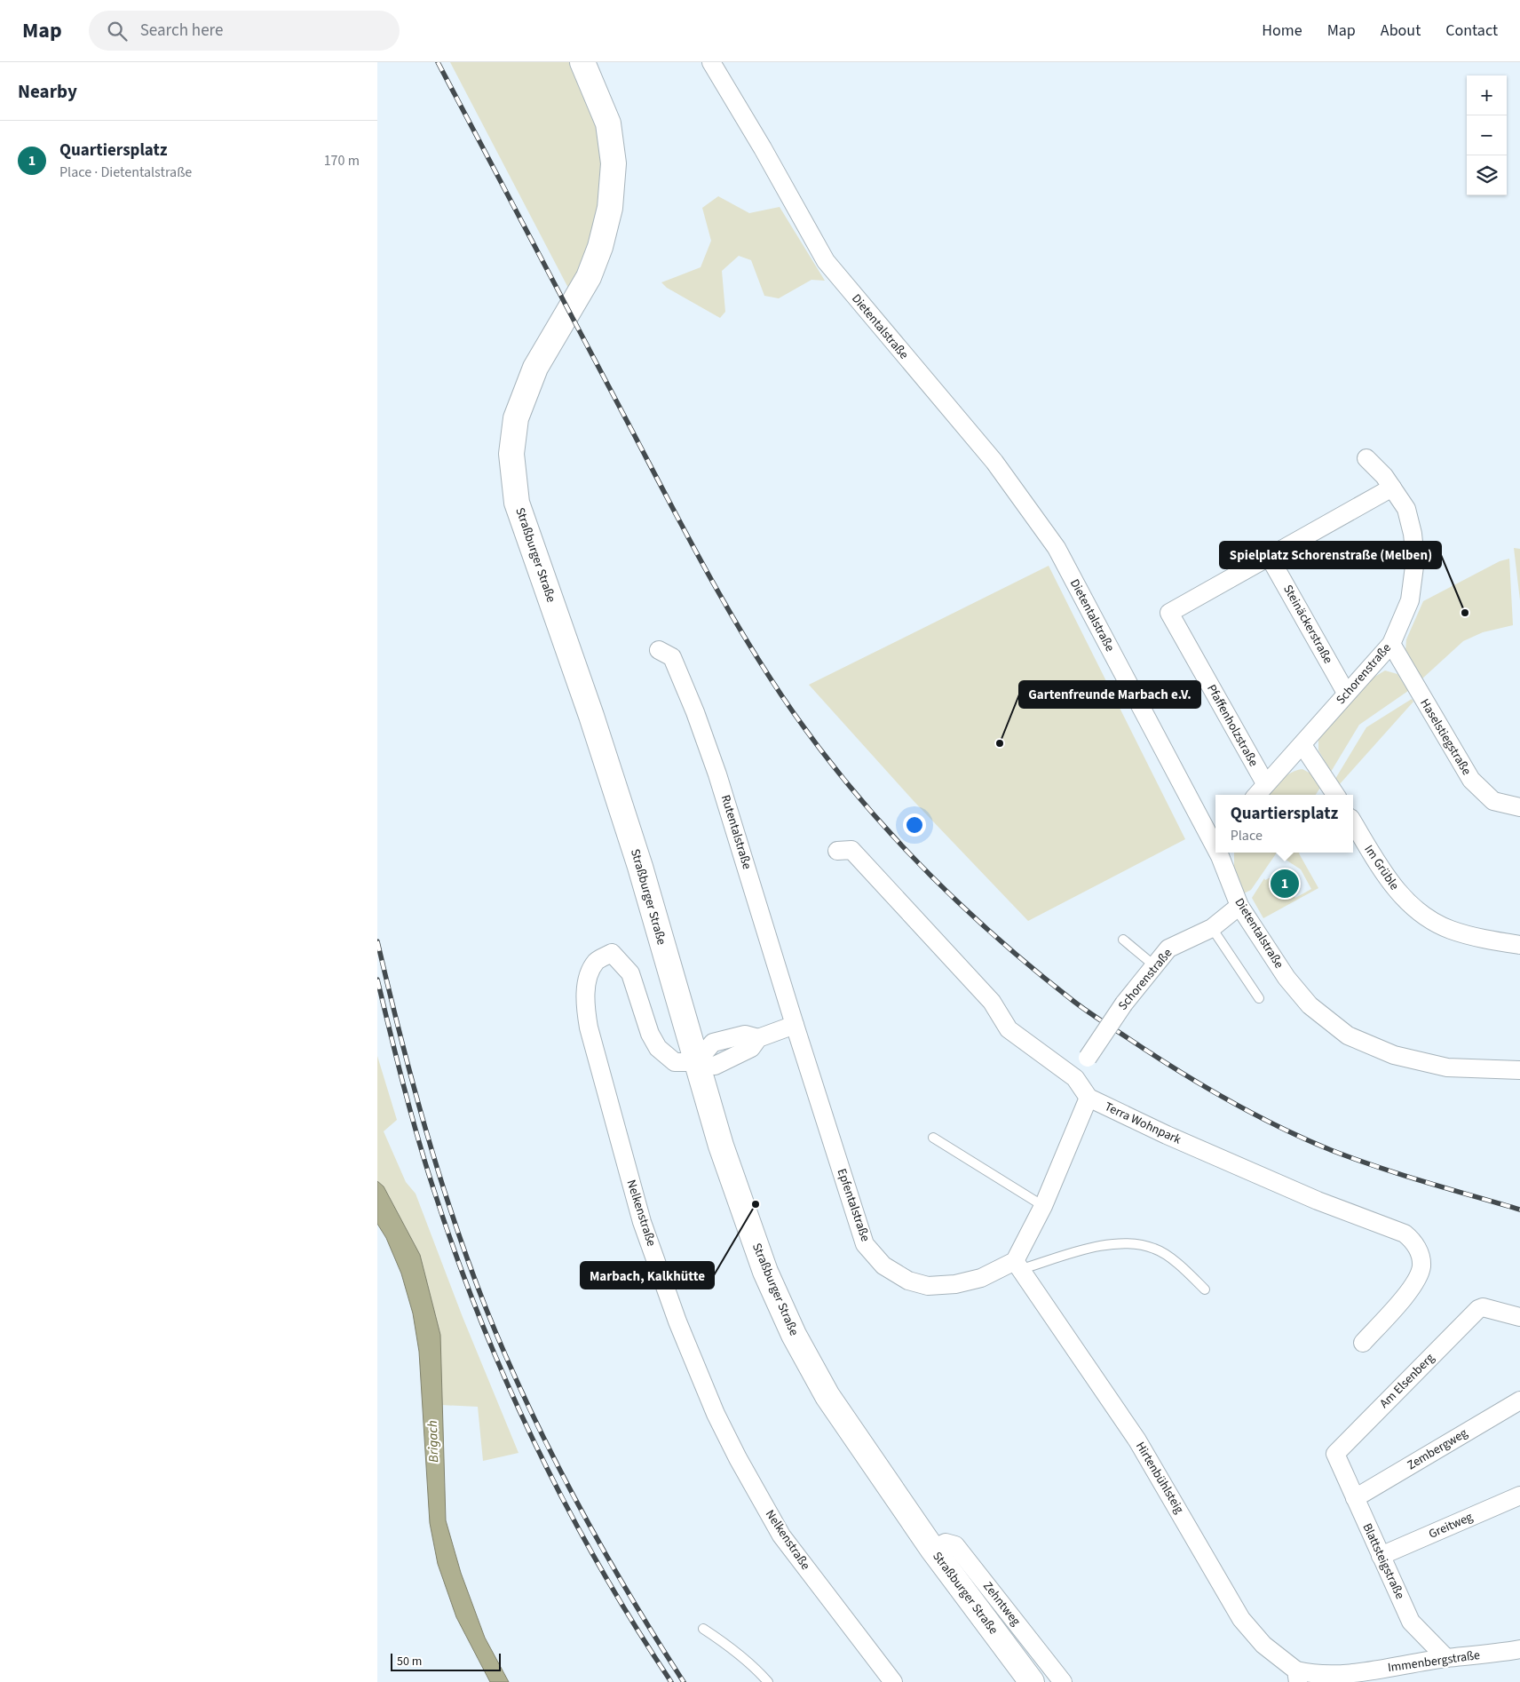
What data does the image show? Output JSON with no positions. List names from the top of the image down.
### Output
{
  "streets": {
    "main road": ["Straßburger Straße"],
    "street": [
      "Dietentalstraße",
      "Steinäckerstraße",
      "Schorenstraße",
      "Pfaffenholzstraße",
      "Haselstiegstraße",
      "Rutentalstraße",
      "Im Grüble",
      "Terra Wohnpark",
      "Epfentalstraße",
      "Nelkenstraße",
      "Am Elsenberg",
      "Zembergweg",
      "Hirtenbühlsteig",
      "Greitweg",
      "Blattsteigstraße",
      "Zehntweg",
      "Immenbergstraße"
    ]
  },
  "crossings": [
    ["Dietentalstraße", "Schorenstraße"],
    ["Straßburger Straße", "Nelkenstraße"],
    ["Straßburger Straße", "Zehntweg"],
    ["Steinäckerstraße", "Schorenstraße"],
    ["Steinäckerstraße", "Pfaffenholzstraße"],
    ["Schorenstraße", "Pfaffenholzstraße"],
    ["Schorenstraße", "Haselstiegstraße"],
    ["Rutentalstraße", "Epfentalstraße"],
    ["Epfentalstraße", "Hirtenbühlsteig"],
    ["Am Elsenberg", "Blattsteigstraße"],
    ["Zembergweg", "Blattsteigstraße"],
    ["Hirtenbühlsteig", "Immenbergstraße"],
    ["Greitweg", "Blattsteigstraße"],
    ["Blattsteigstraße", "Immenbergstraße"]
  ],
  "water": ["Brigach"],
  "places": ["Spielplatz Schorenstraße (Melben)", "Gartenfreunde Marbach e.V.", "Marbach, Kalkhütte"],
  "scale_bar": "50 m",
  "page": {
    "header": "Map",
    "search": "Search here",
    "nav": [
      "Home",
      "Map",
      "About",
      "Contact"
    ],
    "heading": "Nearby",
    "map_buttons": ["+", "−"],
    "list": [
      {
        "mark": "1",
        "name": "Quartiersplatz",
        "note": "Place · Dietentalstraße",
        "value": "170 m"
      }
    ],
    "popup": ["Quartiersplatz", "Place"],
    "pins": "1",
    "scale": "50 m"
  }
}
